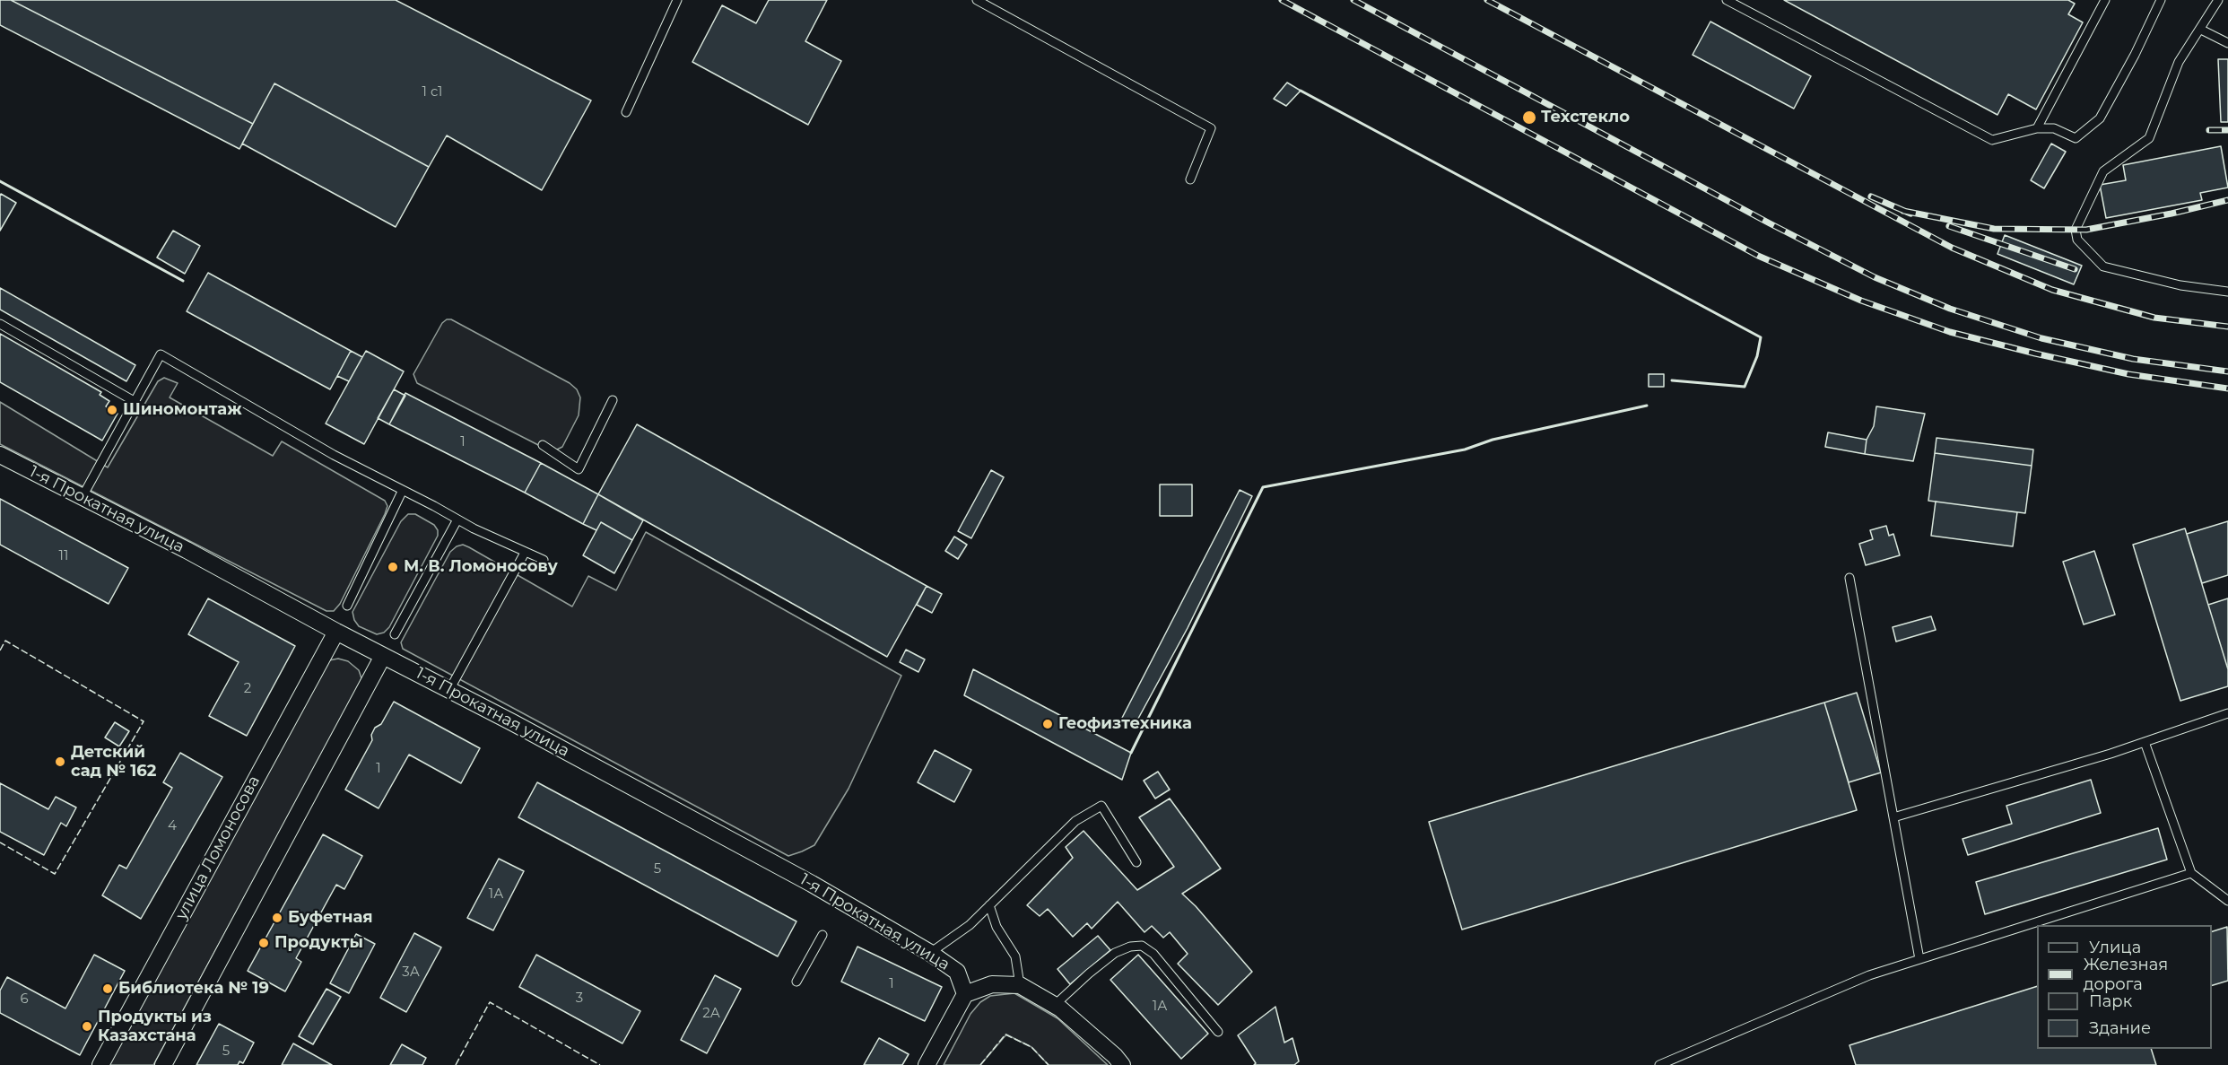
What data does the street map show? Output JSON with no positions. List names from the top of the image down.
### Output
{
  "streets": {
    "street": ["1-я Прокатная улица", "улица Ломоносова"]
  },
  "crossings": [
    ["1-я Прокатная улица", "улица Ломоносова"]
  ],
  "places": [
    "Техстекло",
    "Шиномонтаж",
    "М. В. Ломоносову",
    "Геофизтехника",
    "Детский сад № 162",
    "Буфетная",
    "Продукты",
    "Библиотека № 19",
    "Продукты из Казахстана"
  ],
  "house_numbers": [
    "1 c1",
    "1",
    "11",
    "2",
    "1",
    "4",
    "5",
    "1А",
    "3А",
    "1",
    "3",
    "6",
    "1А",
    "2А",
    "5"
  ],
  "legend": [
    "Улица",
    "Железная дорога",
    "Парк",
    "Здание"
  ]
}
